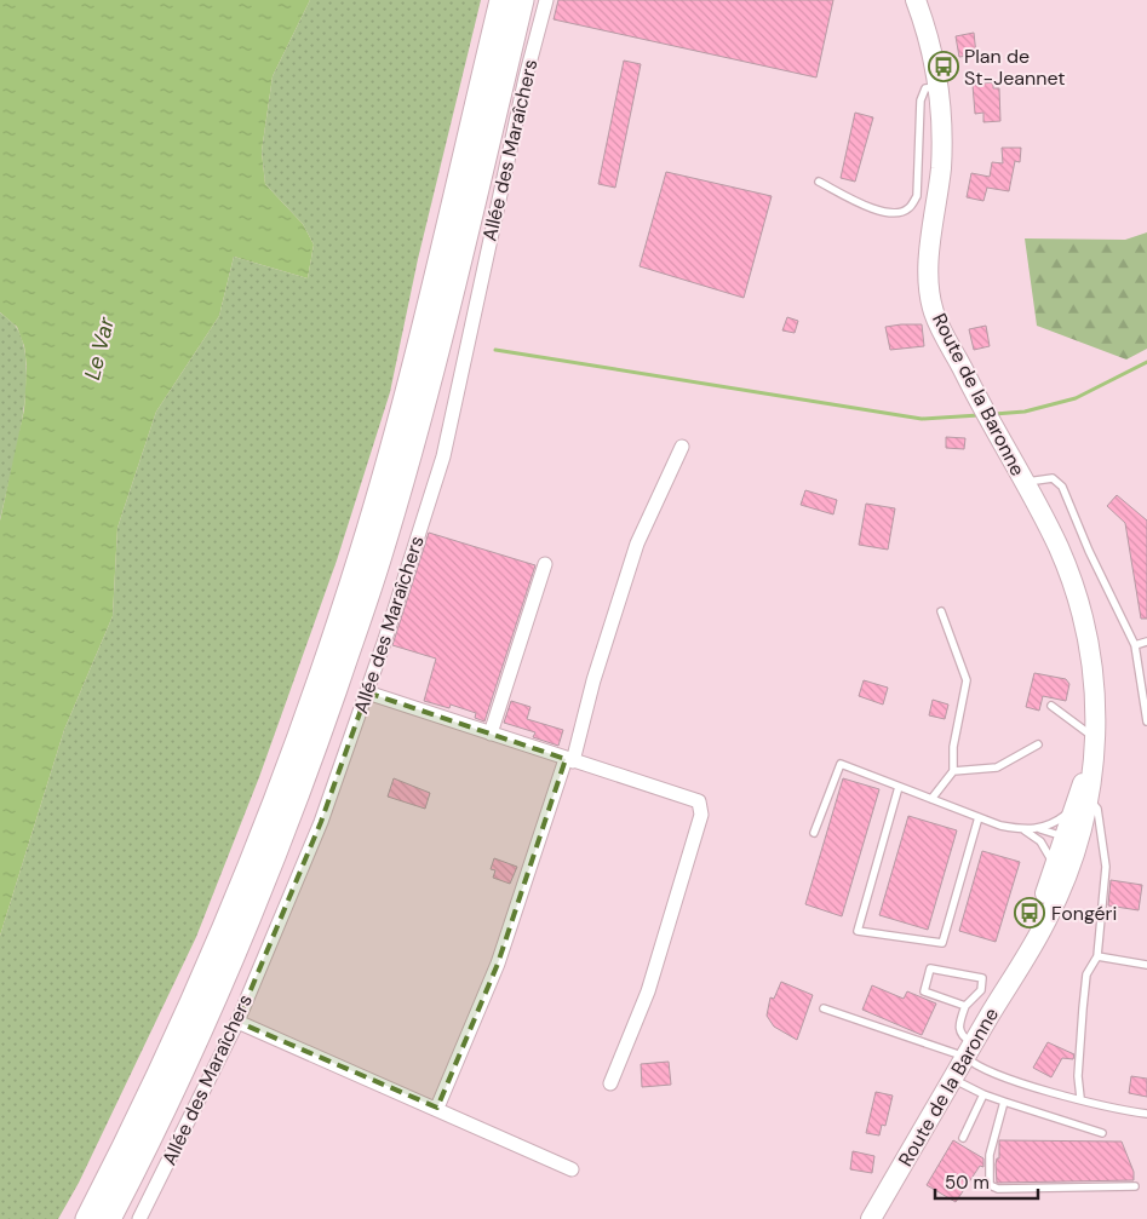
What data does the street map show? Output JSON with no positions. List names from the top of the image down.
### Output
{
  "streets": {
    "main road": ["Route de la Baronne"],
    "street": ["Allée des Maraîchers"]
  },
  "water": ["Le Var"],
  "places": {
    "bus stop": ["Plan de St-Jeannet", "Fongéri"]
  },
  "scale_bar": "50 m"
}
